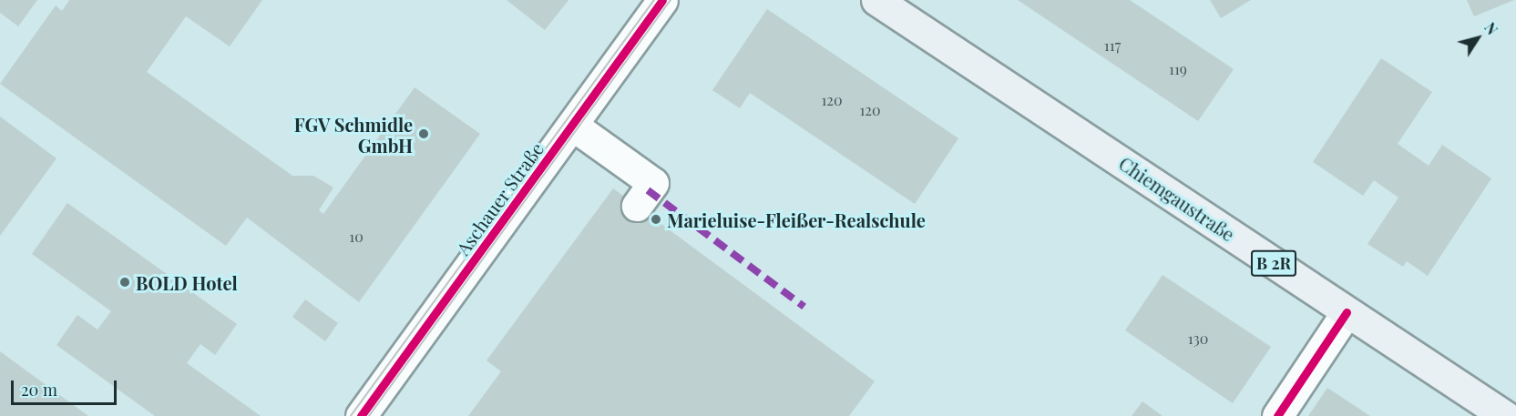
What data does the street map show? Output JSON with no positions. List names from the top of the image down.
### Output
{
  "streets": {
    "main road": ["Chiemgaustraße", "B 2R"],
    "street": ["Aschauer Straße"]
  },
  "places": ["FGV Schmidle GmbH", "Marieluise-Fleißer-Realschule", "BOLD Hotel"],
  "house_numbers": [
    "117",
    "119",
    "120",
    "120",
    "10",
    "130"
  ],
  "scale_bar": "20 m",
  "north": "top right"
}
